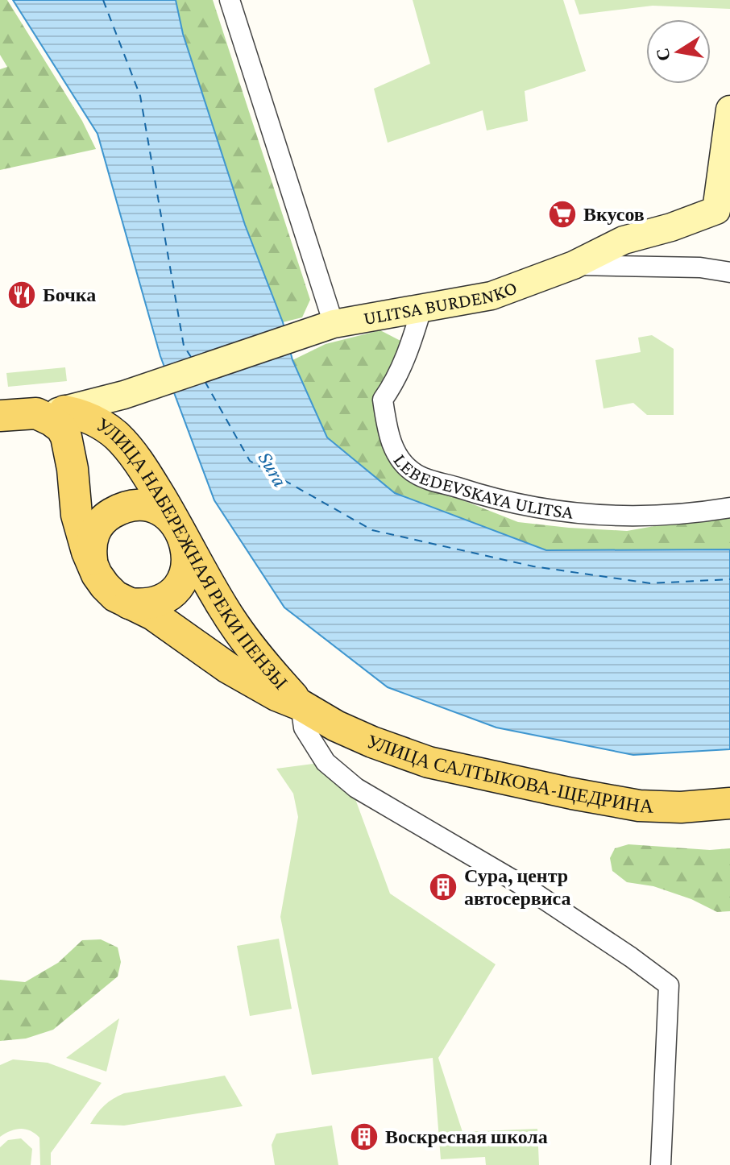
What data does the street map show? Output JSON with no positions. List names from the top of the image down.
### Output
{
  "streets": {
    "main road": ["УЛИЦА НАБЕРЕЖНАЯ РЕКИ ПЕНЗЫ", "УЛИЦА САЛТЫКОВА-ЩЕДРИНА"],
    "street": ["ULITSA BURDENKO", "LEBEDEVSKAYA ULITSA"]
  },
  "crossings": [
    ["ULITSA BURDENKO", "LEBEDEVSKAYA ULITSA"],
    ["ULITSA BURDENKO", "УЛИЦА НАБЕРЕЖНАЯ РЕКИ ПЕНЗЫ"],
    ["УЛИЦА НАБЕРЕЖНАЯ РЕКИ ПЕНЗЫ", "УЛИЦА САЛТЫКОВА-ЩЕДРИНА"]
  ],
  "water": ["Sura"],
  "places": {
    "supermarket": ["Вкусов"],
    "restaurant": ["Бочка"],
    "building": ["Сура, центр автосервиса", "Воскресная школа"]
  },
  "north": "left"
}
